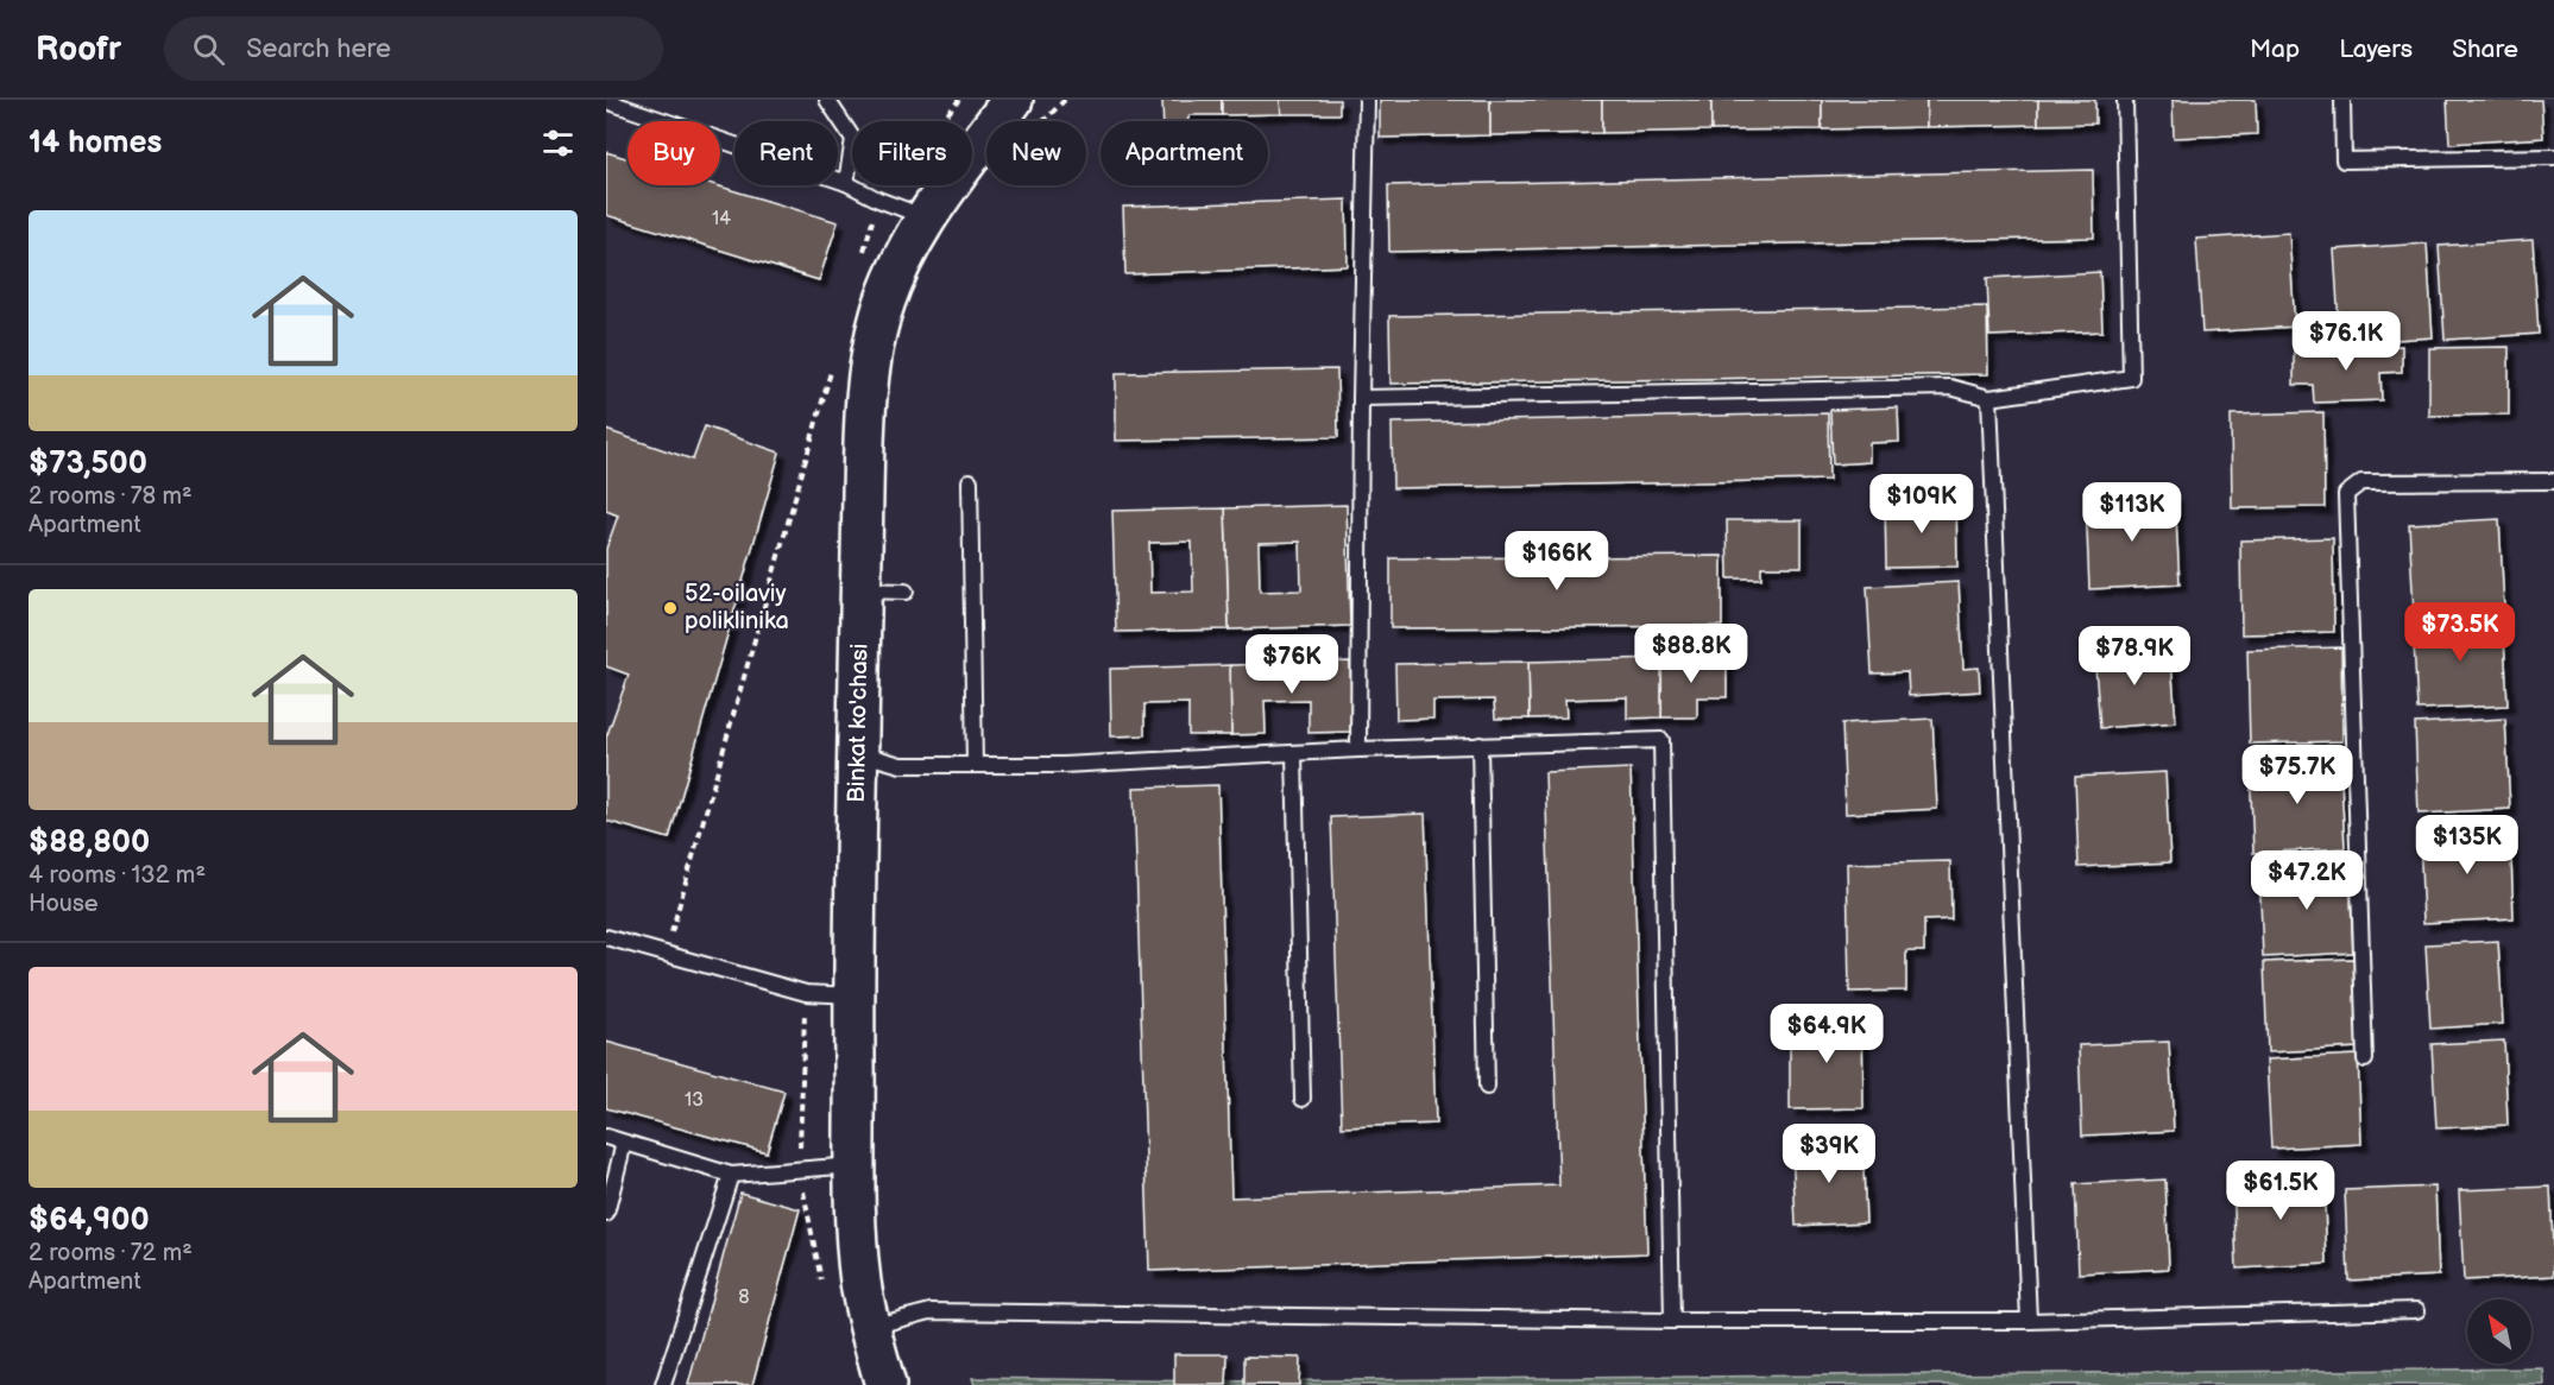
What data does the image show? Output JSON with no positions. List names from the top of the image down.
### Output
{
  "streets": {
    "main road": ["Binkat ko'chasi"]
  },
  "places": ["52-oilaviy poliklinika"],
  "house_numbers": ["14", "13", "8"],
  "north": "top left",
  "page": {
    "header": "Roofr",
    "search": "Search here",
    "nav": ["Map", "Layers", "Share"],
    "heading": "14 homes",
    "chip": [
      "Buy",
      "Rent",
      "Filters",
      "New",
      "Apartment"
    ],
    "list": [
      {
        "name": "$73,500",
        "note": "2 rooms · 78 m² · Apartment"
      },
      {
        "name": "$88,800",
        "note": "4 rooms · 132 m² · House"
      },
      {
        "name": "$64,900",
        "note": "2 rooms · 72 m² · Apartment"
      }
    ],
    "price": [
      "$76.1K",
      "$109K",
      "$113K",
      "$166K",
      "$73.5K",
      "$88.8K",
      "$78.9K",
      "$76K",
      "$75.7K",
      "$135K",
      "$47.2K",
      "$64.9K",
      "$39K",
      "$61.5K"
    ]
  }
}
